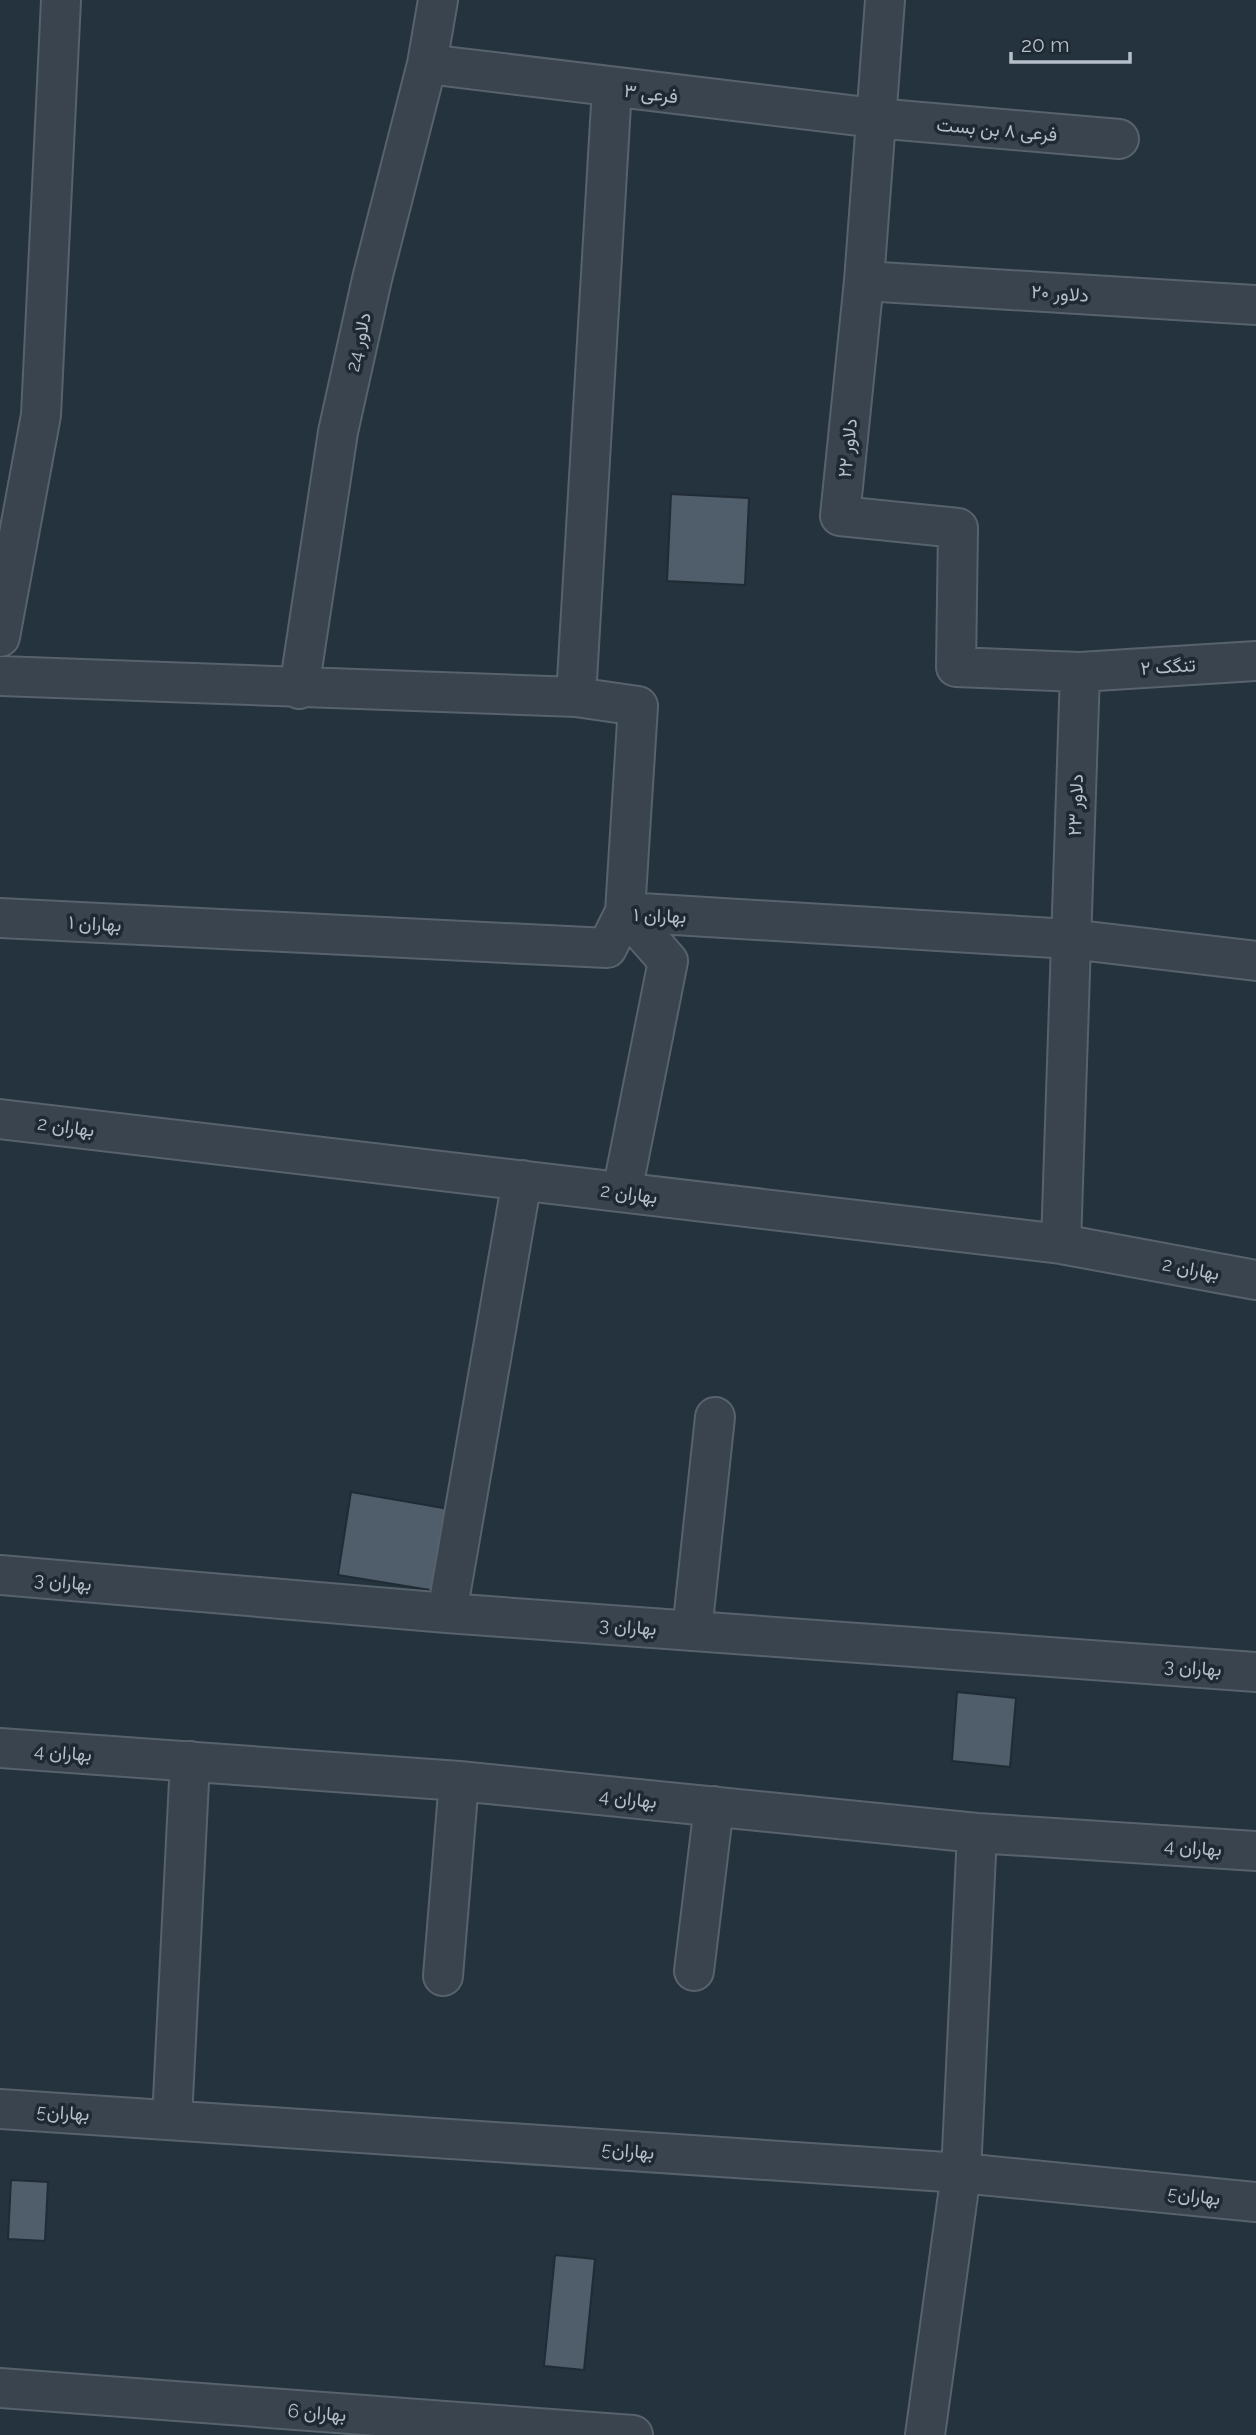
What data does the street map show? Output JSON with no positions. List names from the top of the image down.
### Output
{
  "streets": {
    "street": [
      "فرعی ۳",
      "فرعی ۸ بن بست",
      "دلاور ۲۰",
      "دلاور 24",
      "دلاور ۲۲",
      "تنگک ۲",
      "دلاور ۲۳",
      "بهاران ۱",
      "بهاران 2",
      "بهاران 3",
      "بهاران 4",
      "بهاران5",
      "بهاران 6"
    ]
  },
  "crossings": [
    ["فرعی ۳", "فرعی ۸ بن بست"],
    ["فرعی ۳", "دلاور 24"],
    ["فرعی ۳", "دلاور ۲۲"],
    ["فرعی ۸ بن بست", "دلاور ۲۲"],
    ["دلاور ۲۰", "دلاور ۲۲"],
    ["دلاور ۲۲", "تنگک ۲"],
    ["دلاور ۲۲", "دلاور ۲۳"],
    ["تنگک ۲", "دلاور ۲۳"],
    ["دلاور ۲۳", "بهاران ۱"],
    ["دلاور ۲۳", "بهاران 2"]
  ],
  "scale_bar": "20 m"
}
